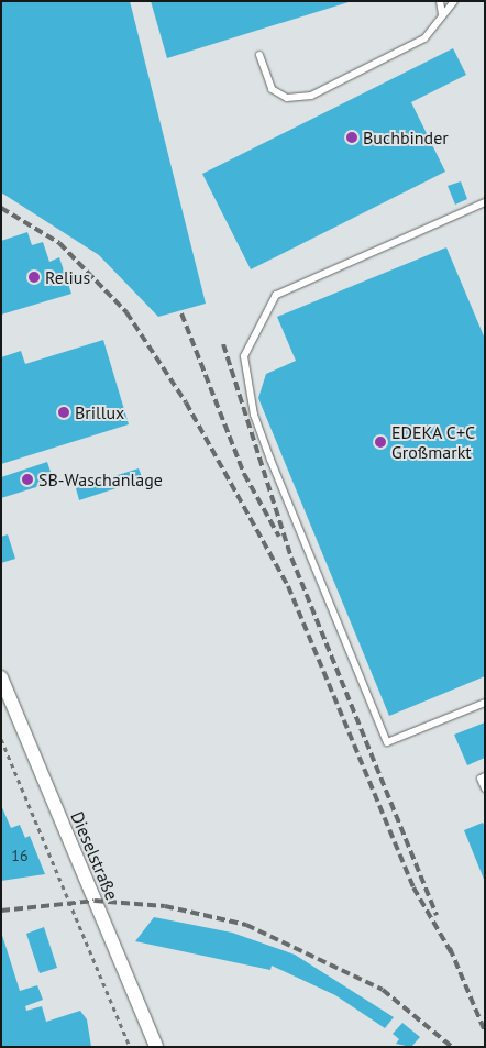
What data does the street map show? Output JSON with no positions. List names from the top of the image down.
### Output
{
  "streets": {
    "street": ["Dieselstraße"]
  },
  "places": [
    "Buchbinder",
    "Relius",
    "Brillux",
    "EDEKA C+C Großmarkt",
    "SB-Waschanlage"
  ],
  "house_numbers": ["16"]
}
